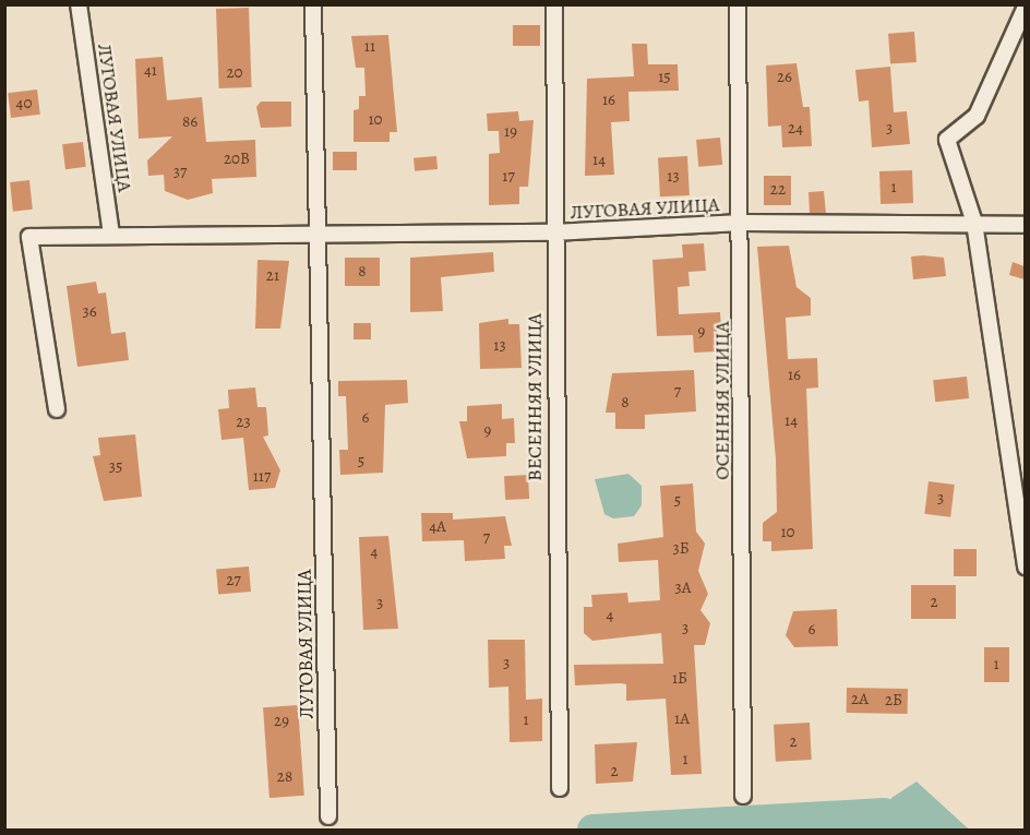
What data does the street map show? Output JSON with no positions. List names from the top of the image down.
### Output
{
  "streets": {
    "street": ["ЛУГОВАЯ УЛИЦА", "ВЕСЕННЯЯ УЛИЦА", "ОСЕННЯЯ УЛИЦА"]
  },
  "crossings": [
    ["ЛУГОВАЯ УЛИЦА", "ВЕСЕННЯЯ УЛИЦА"],
    ["ЛУГОВАЯ УЛИЦА", "ОСЕННЯЯ УЛИЦА"]
  ],
  "house_numbers": [
    "11",
    "41",
    "20",
    "15",
    "26",
    "16",
    "40",
    "10",
    "86",
    "24",
    "3",
    "19",
    "20В",
    "14",
    "37",
    "17",
    "13",
    "1",
    "22",
    "8",
    "21",
    "36",
    "9",
    "13",
    "16",
    "7",
    "8",
    "6",
    "14",
    "23",
    "9",
    "5",
    "35",
    "117",
    "3",
    "5",
    "4А",
    "10",
    "7",
    "3Б",
    "4",
    "27",
    "3А",
    "2",
    "3",
    "4",
    "3",
    "6",
    "3",
    "1",
    "1Б",
    "2А",
    "2Б",
    "1А",
    "1",
    "29",
    "2",
    "1",
    "2",
    "28"
  ]
}
